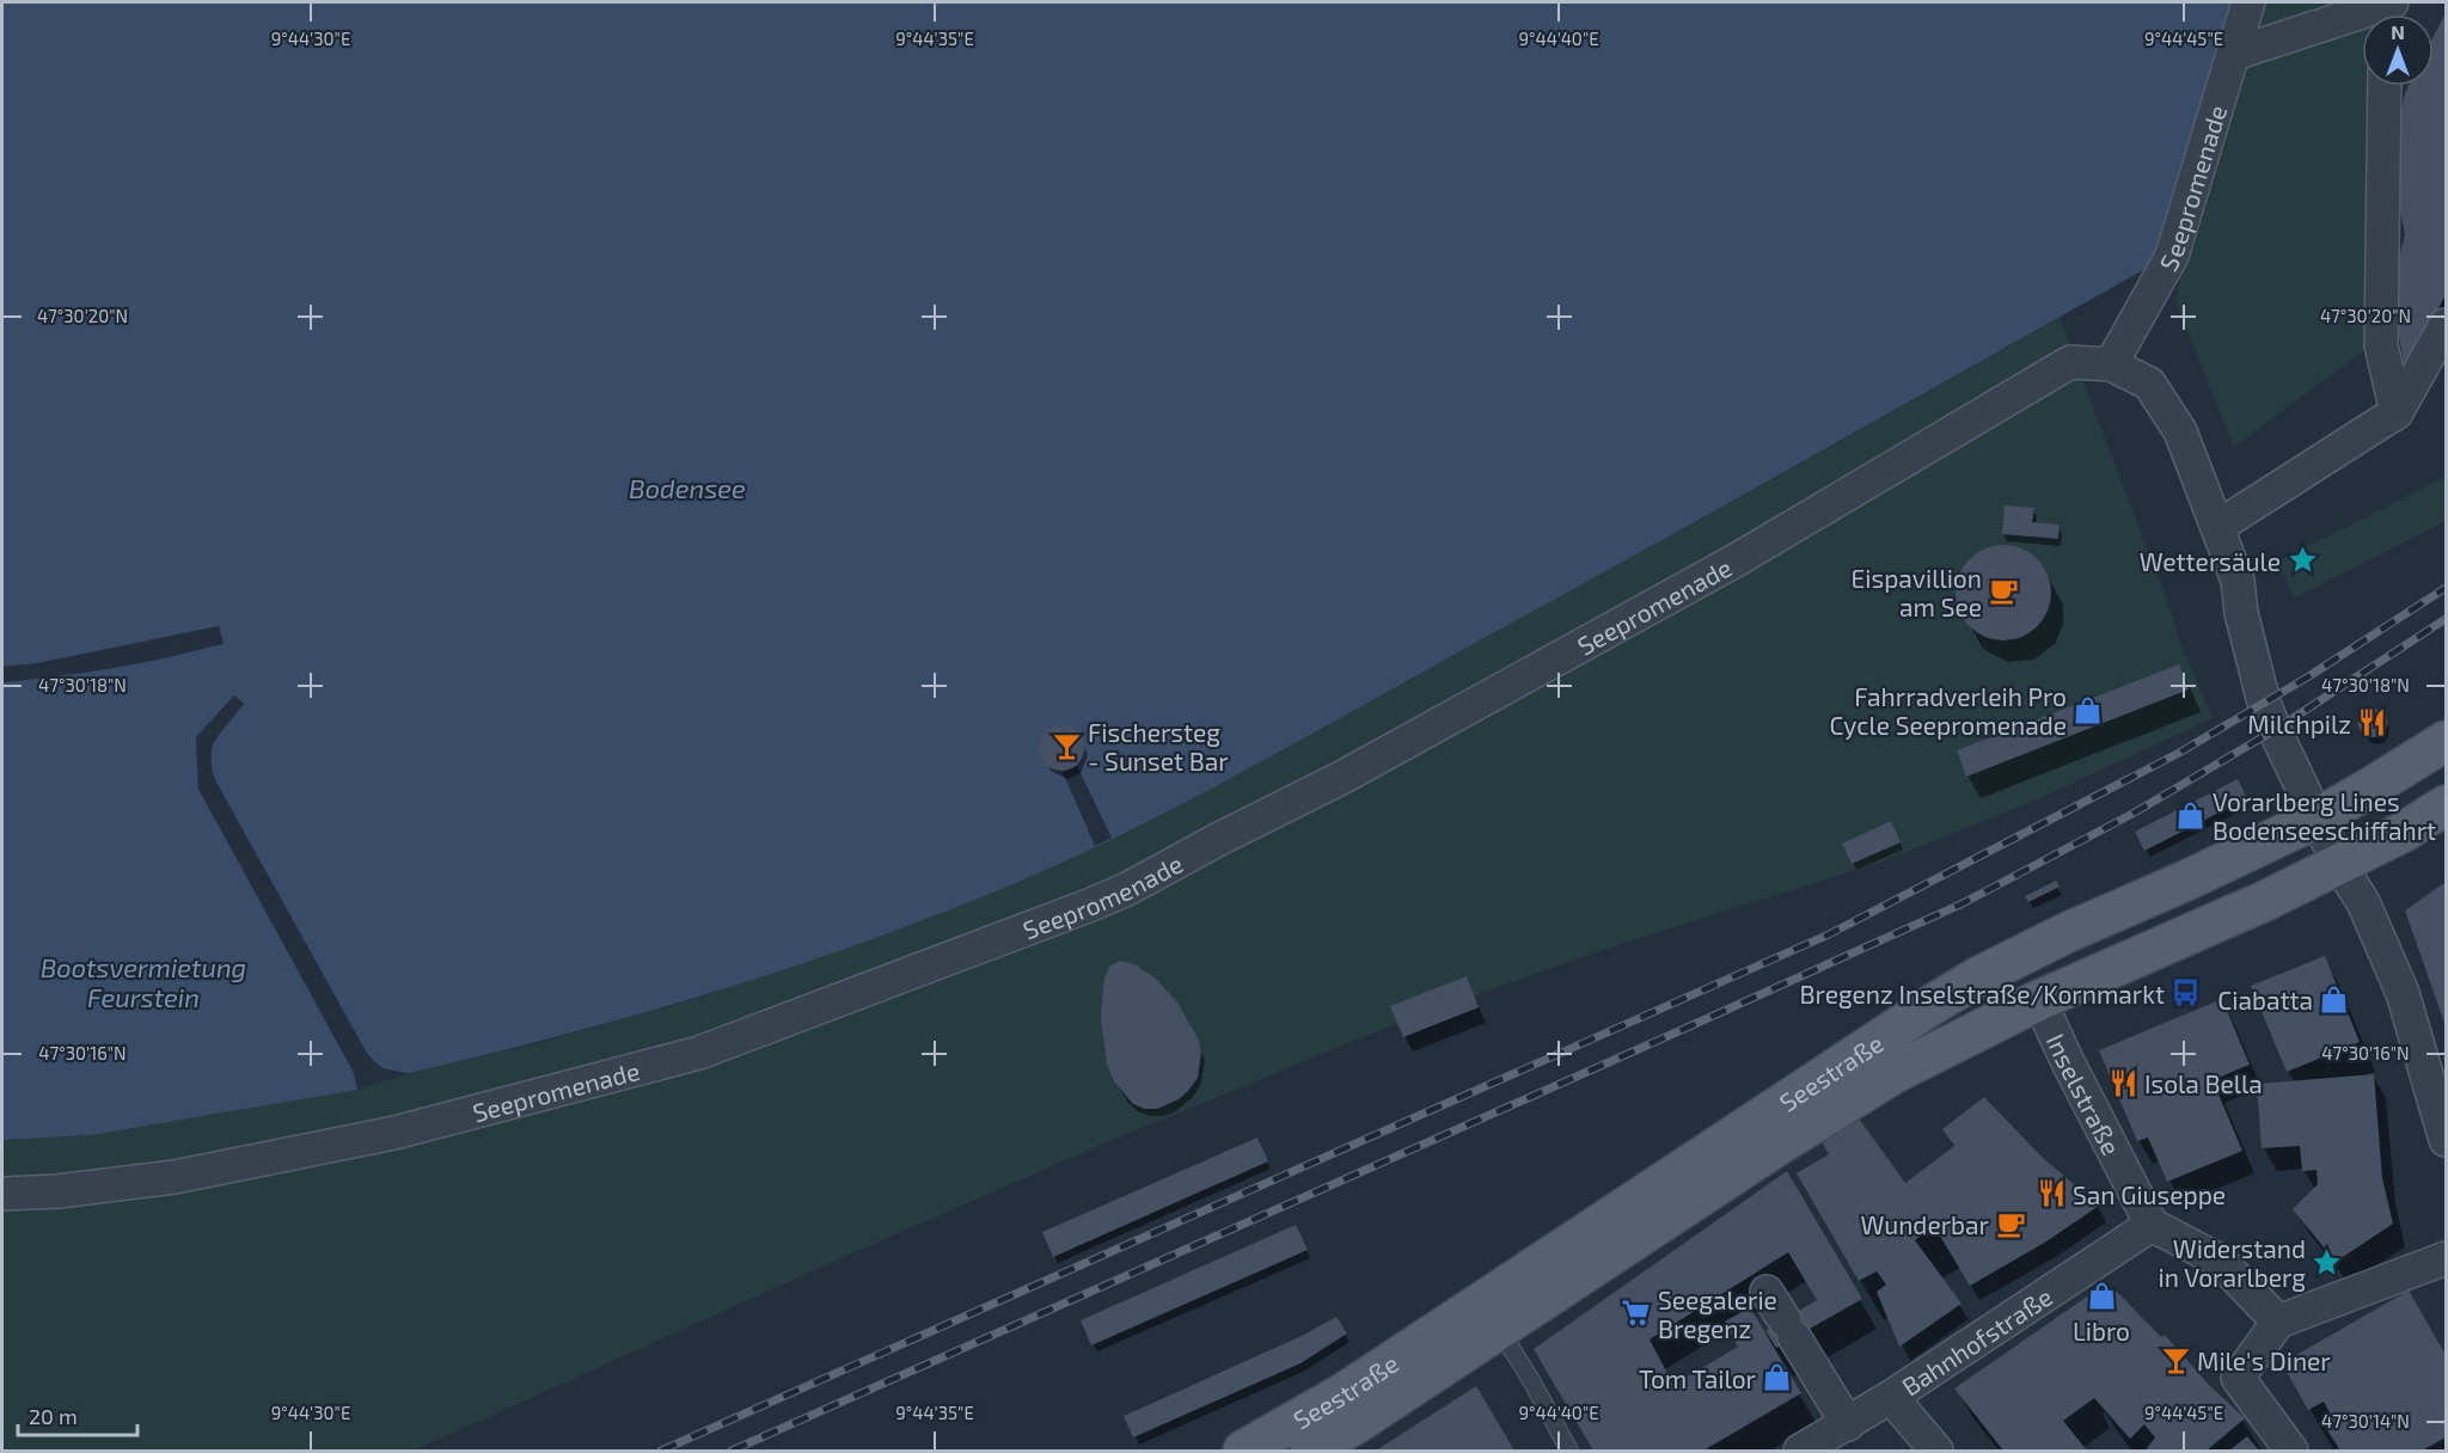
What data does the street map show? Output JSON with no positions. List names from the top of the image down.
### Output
{
  "streets": {
    "main road": ["Seestraße"],
    "street": ["Seepromenade", "Inselstraße", "Bahnhofstraße"]
  },
  "crossings": [
    ["Seepromenade", "Seestraße"],
    ["Seestraße", "Inselstraße"],
    ["Inselstraße", "Bahnhofstraße"]
  ],
  "water": ["Bodensee", "Bootsvermietung Feurstein"],
  "places": {
    "place": ["Wettersäule", "Widerstand in Vorarlberg"],
    "cafe": ["Eispavillion am See", "Wunderbar"],
    "shop": [
      "Fahrradverleih Pro Cycle Seepromenade",
      "Vorarlberg Lines Bodenseeschiffahrt",
      "Ciabatta",
      "Libro",
      "Tom Tailor"
    ],
    "restaurant": ["Milchpilz", "Isola Bella", "San Giuseppe"],
    "bar": ["Fischersteg - Sunset Bar", "Mile's Diner"],
    "bus stop": ["Bregenz Inselstraße/Kornmarkt"],
    "supermarket": ["Seegalerie Bregenz"]
  },
  "scale_bar": "20 m",
  "north": "top",
  "coordinates": [
    "9°44'30\"E",
    "9°44'35\"E",
    "9°44'40\"E",
    "9°44'45\"E",
    "47°30'20\"N",
    "47°30'18\"N",
    "47°30'16\"N",
    "47°30'14\"N"
  ]
}
